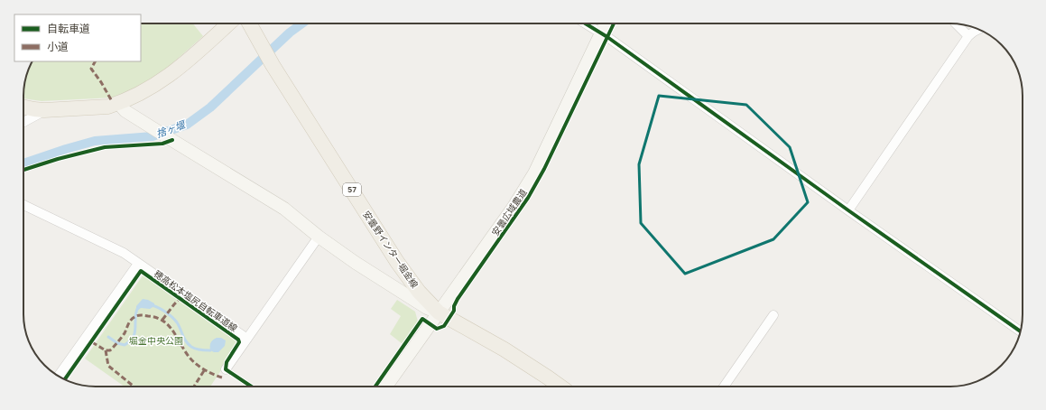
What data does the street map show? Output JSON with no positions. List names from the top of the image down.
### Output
{
  "streets": {
    "main road": ["57", "安曇野インター堀金線"],
    "street": ["安曇広域農道"],
    "cycle path": ["穂高松本塩尻自転車道線"]
  },
  "crossings": [
    ["安曇広域農道", "安曇野インター堀金線"]
  ],
  "water": ["捨ヶ堰"],
  "parks": ["堀金中央公園"],
  "legend": ["自転車道", "小道"]
}
